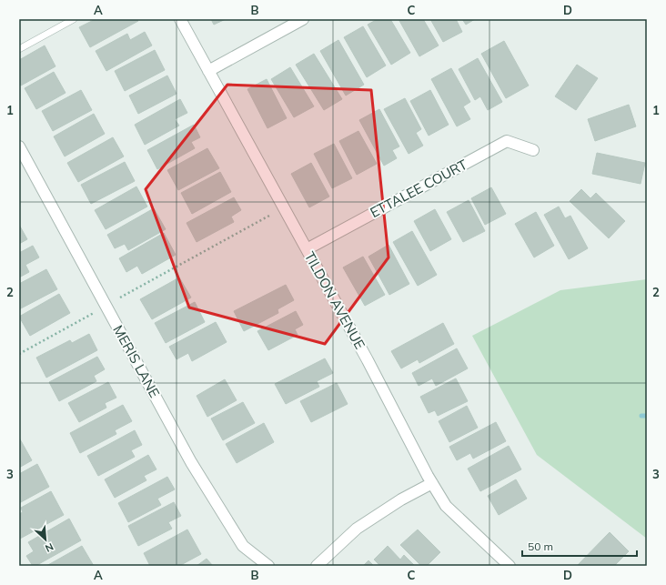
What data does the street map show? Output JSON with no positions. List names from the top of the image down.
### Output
{
  "streets": {
    "street": ["ETTALEE COURT", "TILDON AVENUE", "MERIS LANE"]
  },
  "crossings": [
    ["ETTALEE COURT", "TILDON AVENUE"]
  ],
  "scale_bar": "50 m",
  "north": "bottom right",
  "grid": {
    "columns": [
      "A",
      "B",
      "C",
      "D"
    ],
    "rows": ["1", "2", "3"]
  }
}
